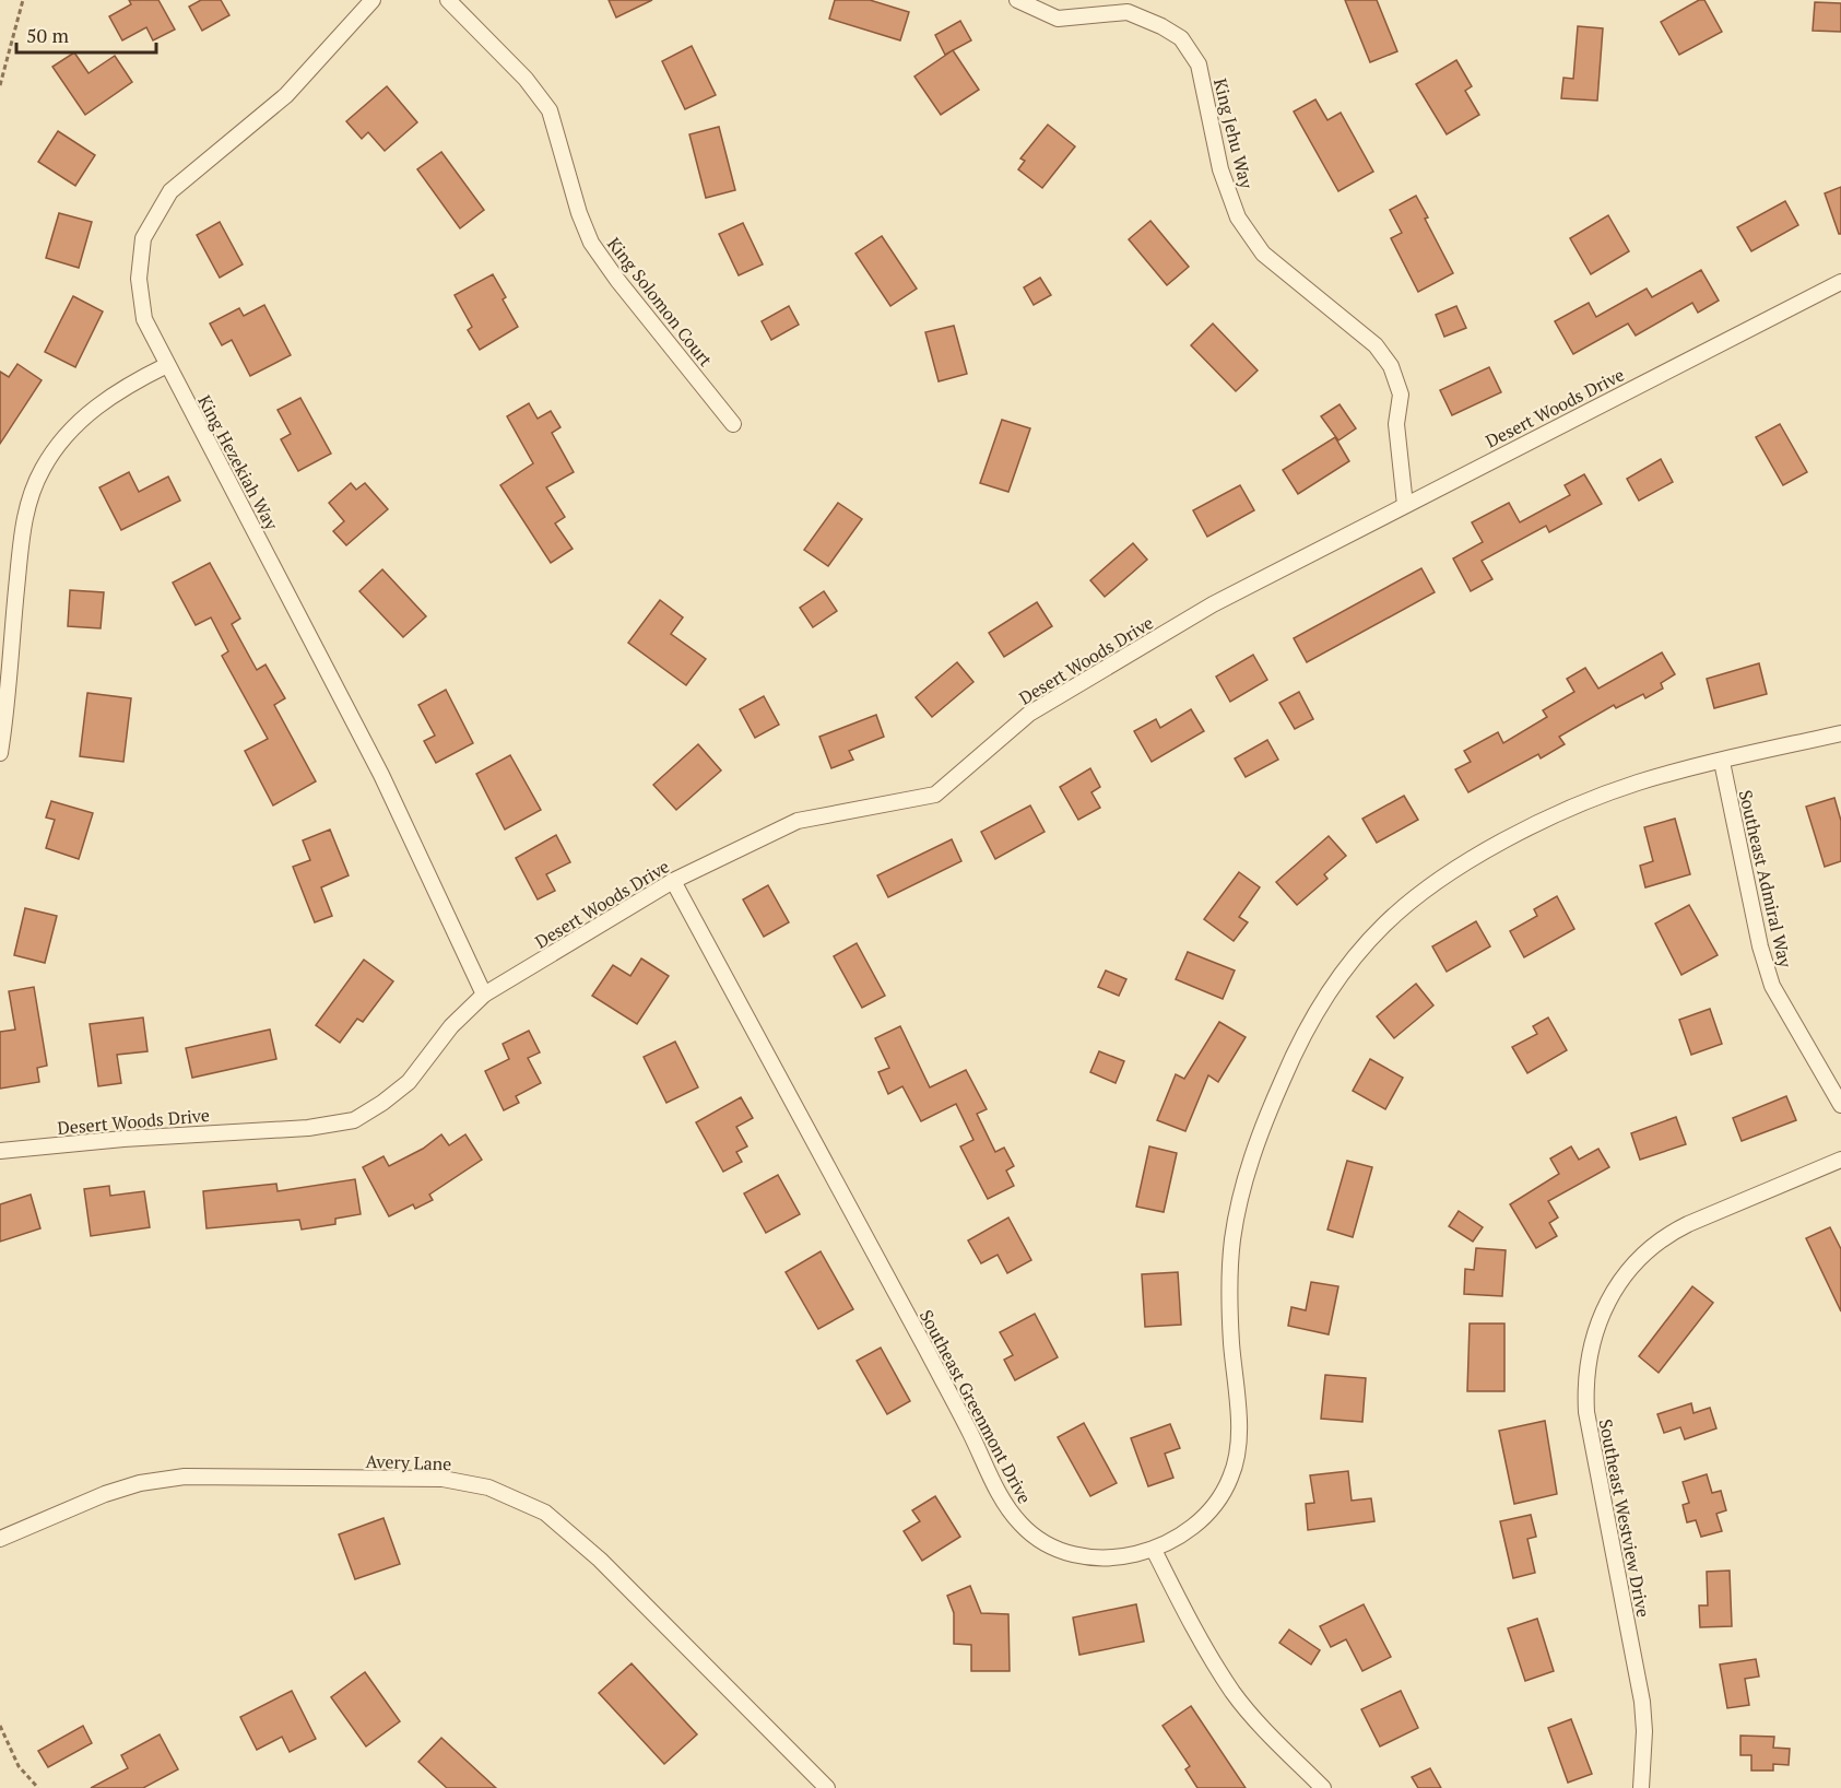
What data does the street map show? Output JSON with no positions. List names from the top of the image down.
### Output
{
  "streets": {
    "street": [
      "King Jehu Way",
      "King Solomon Court",
      "Desert Woods Drive",
      "King Hezekiah Way",
      "Southeast Admiral Way",
      "Southeast Greenmont Drive",
      "Avery Lane",
      "Southeast Westview Drive"
    ]
  },
  "crossings": [
    ["King Jehu Way", "Desert Woods Drive"],
    ["Desert Woods Drive", "King Hezekiah Way"],
    ["Desert Woods Drive", "Southeast Greenmont Drive"],
    ["Southeast Admiral Way", "Southeast Greenmont Drive"]
  ],
  "scale_bar": "50 m"
}
